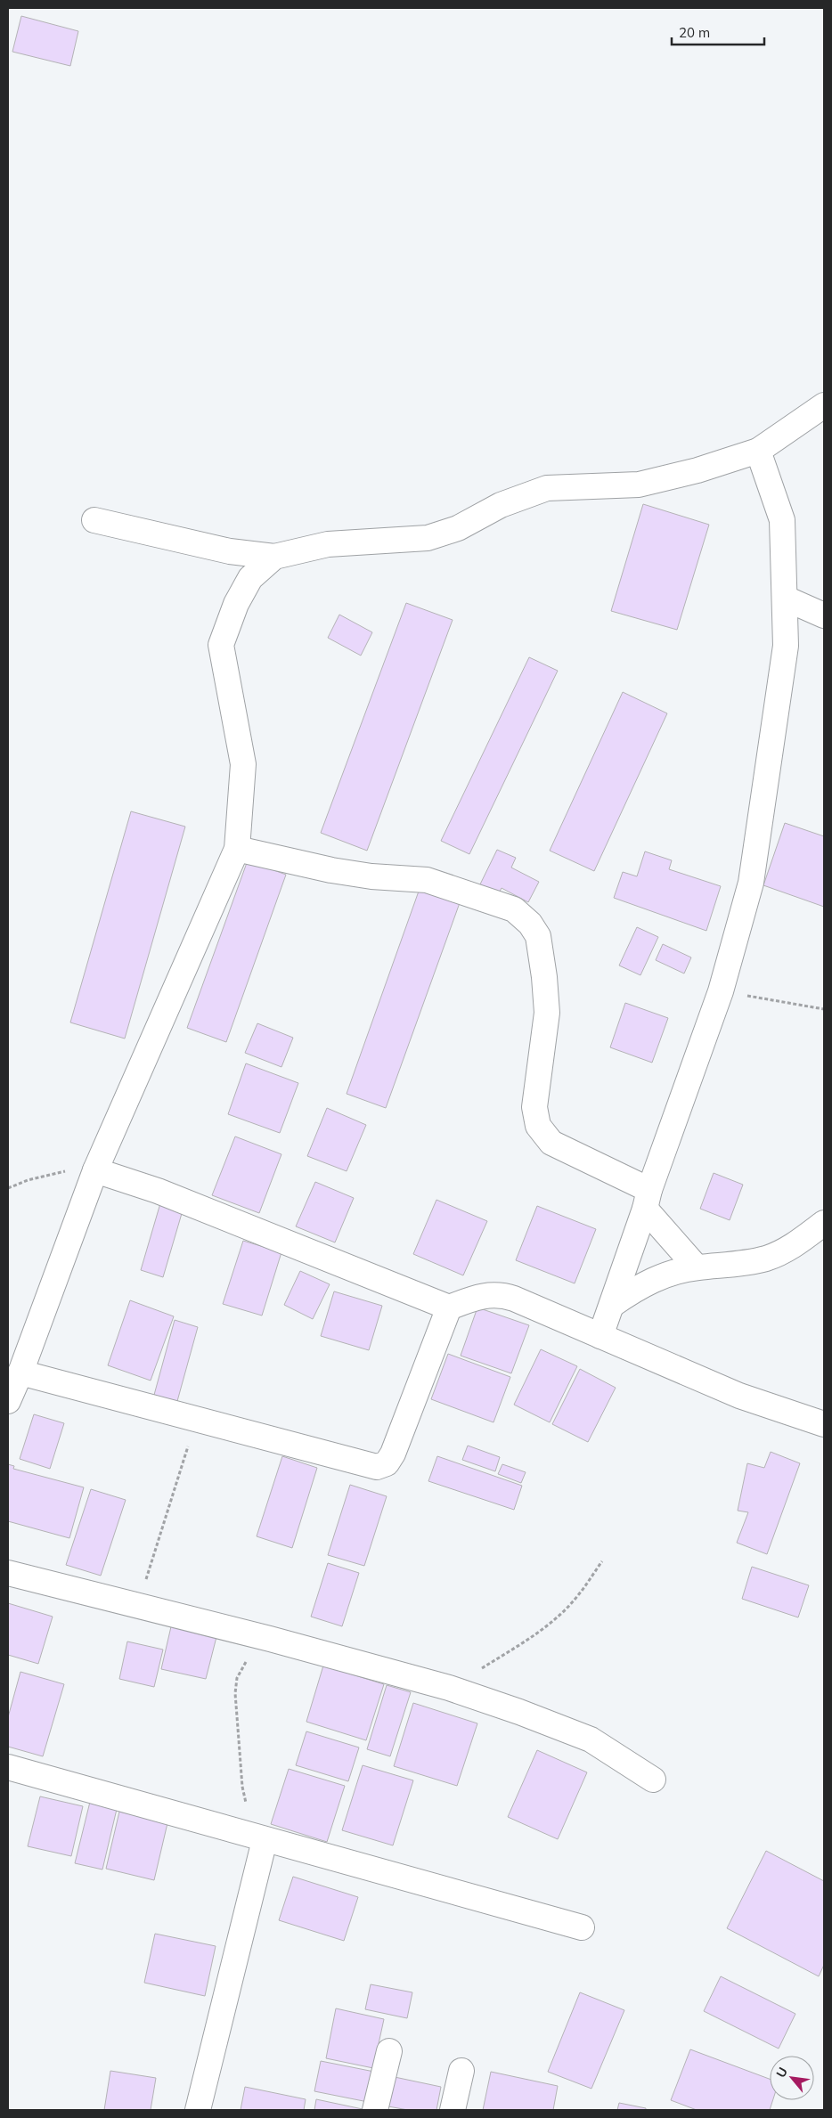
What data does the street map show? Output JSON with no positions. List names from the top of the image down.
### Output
{
  "scale_bar": "20 m",
  "north": "top left"
}
